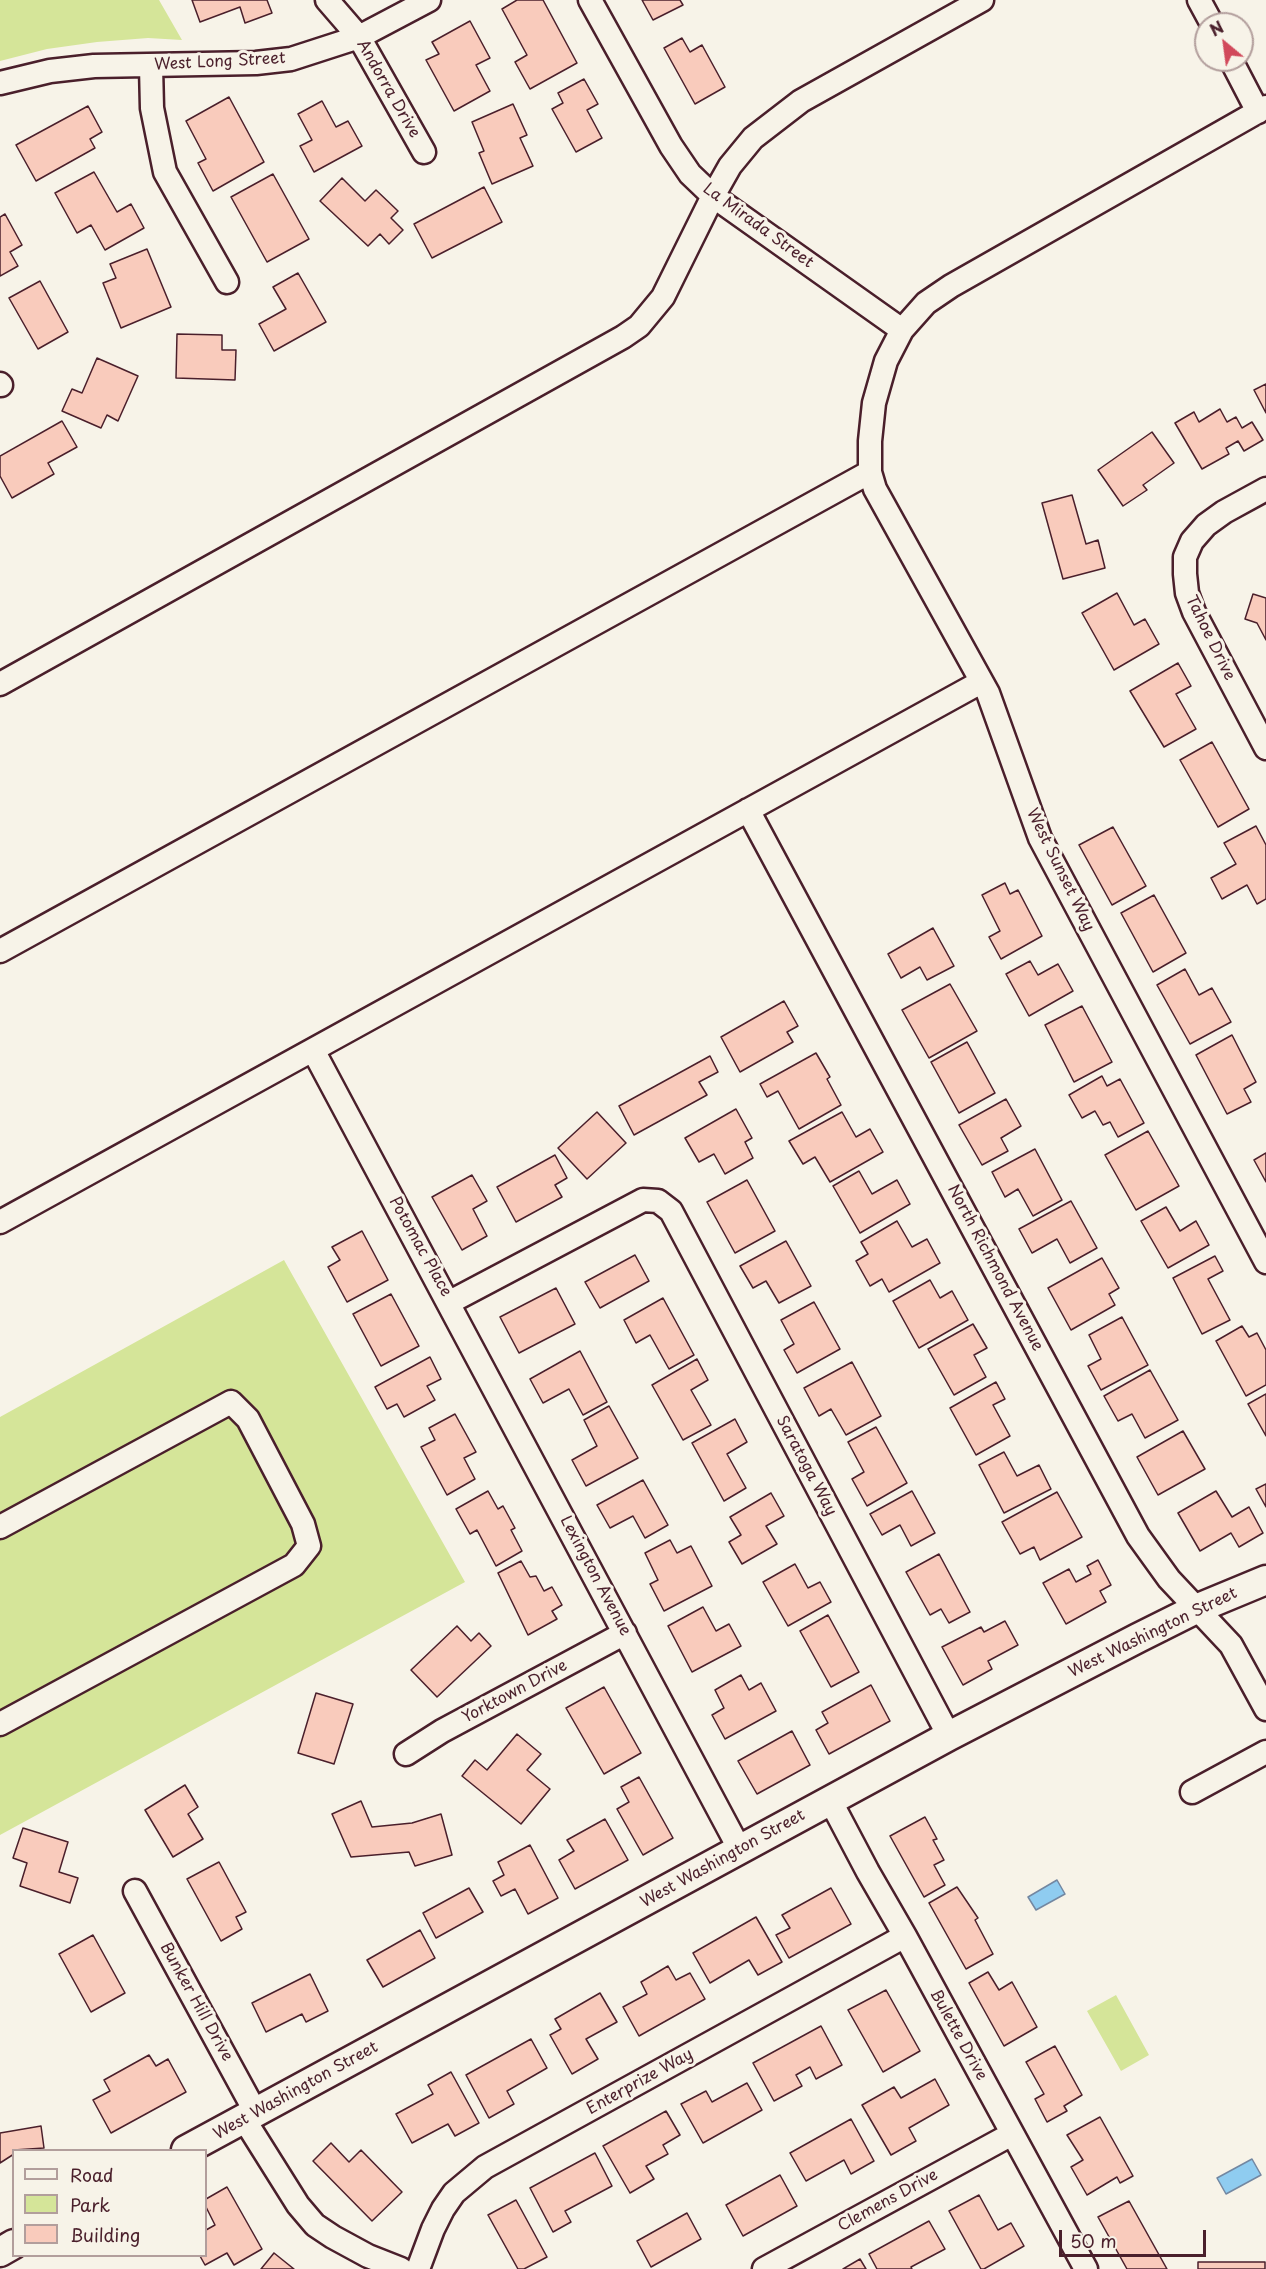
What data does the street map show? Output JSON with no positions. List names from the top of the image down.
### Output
{
  "streets": {
    "street": [
      "West Long Street",
      "Andorra Drive",
      "La Mirada Street",
      "Tahoe Drive",
      "West Sunset Way",
      "Potomac Place",
      "North Richmond Avenue",
      "Saratoga Way",
      "Lexington Avenue",
      "West Washington Street",
      "Yorktown Drive",
      "Bunker Hill Drive",
      "Bulette Drive",
      "Enterprize Way",
      "Clemens Drive"
    ]
  },
  "crossings": [
    ["West Long Street", "Andorra Drive"],
    ["Potomac Place", "Saratoga Way"],
    ["Potomac Place", "Lexington Avenue"],
    ["North Richmond Avenue", "West Washington Street"],
    ["Saratoga Way", "West Washington Street"],
    ["Lexington Avenue", "West Washington Street"],
    ["Lexington Avenue", "Yorktown Drive"],
    ["West Washington Street", "Bunker Hill Drive"],
    ["West Washington Street", "Bulette Drive"],
    ["Bulette Drive", "Enterprize Way"],
    ["Bulette Drive", "Clemens Drive"]
  ],
  "legend": ["Road", "Park", "Building"],
  "scale_bar": "50 m",
  "north": "top left"
}
